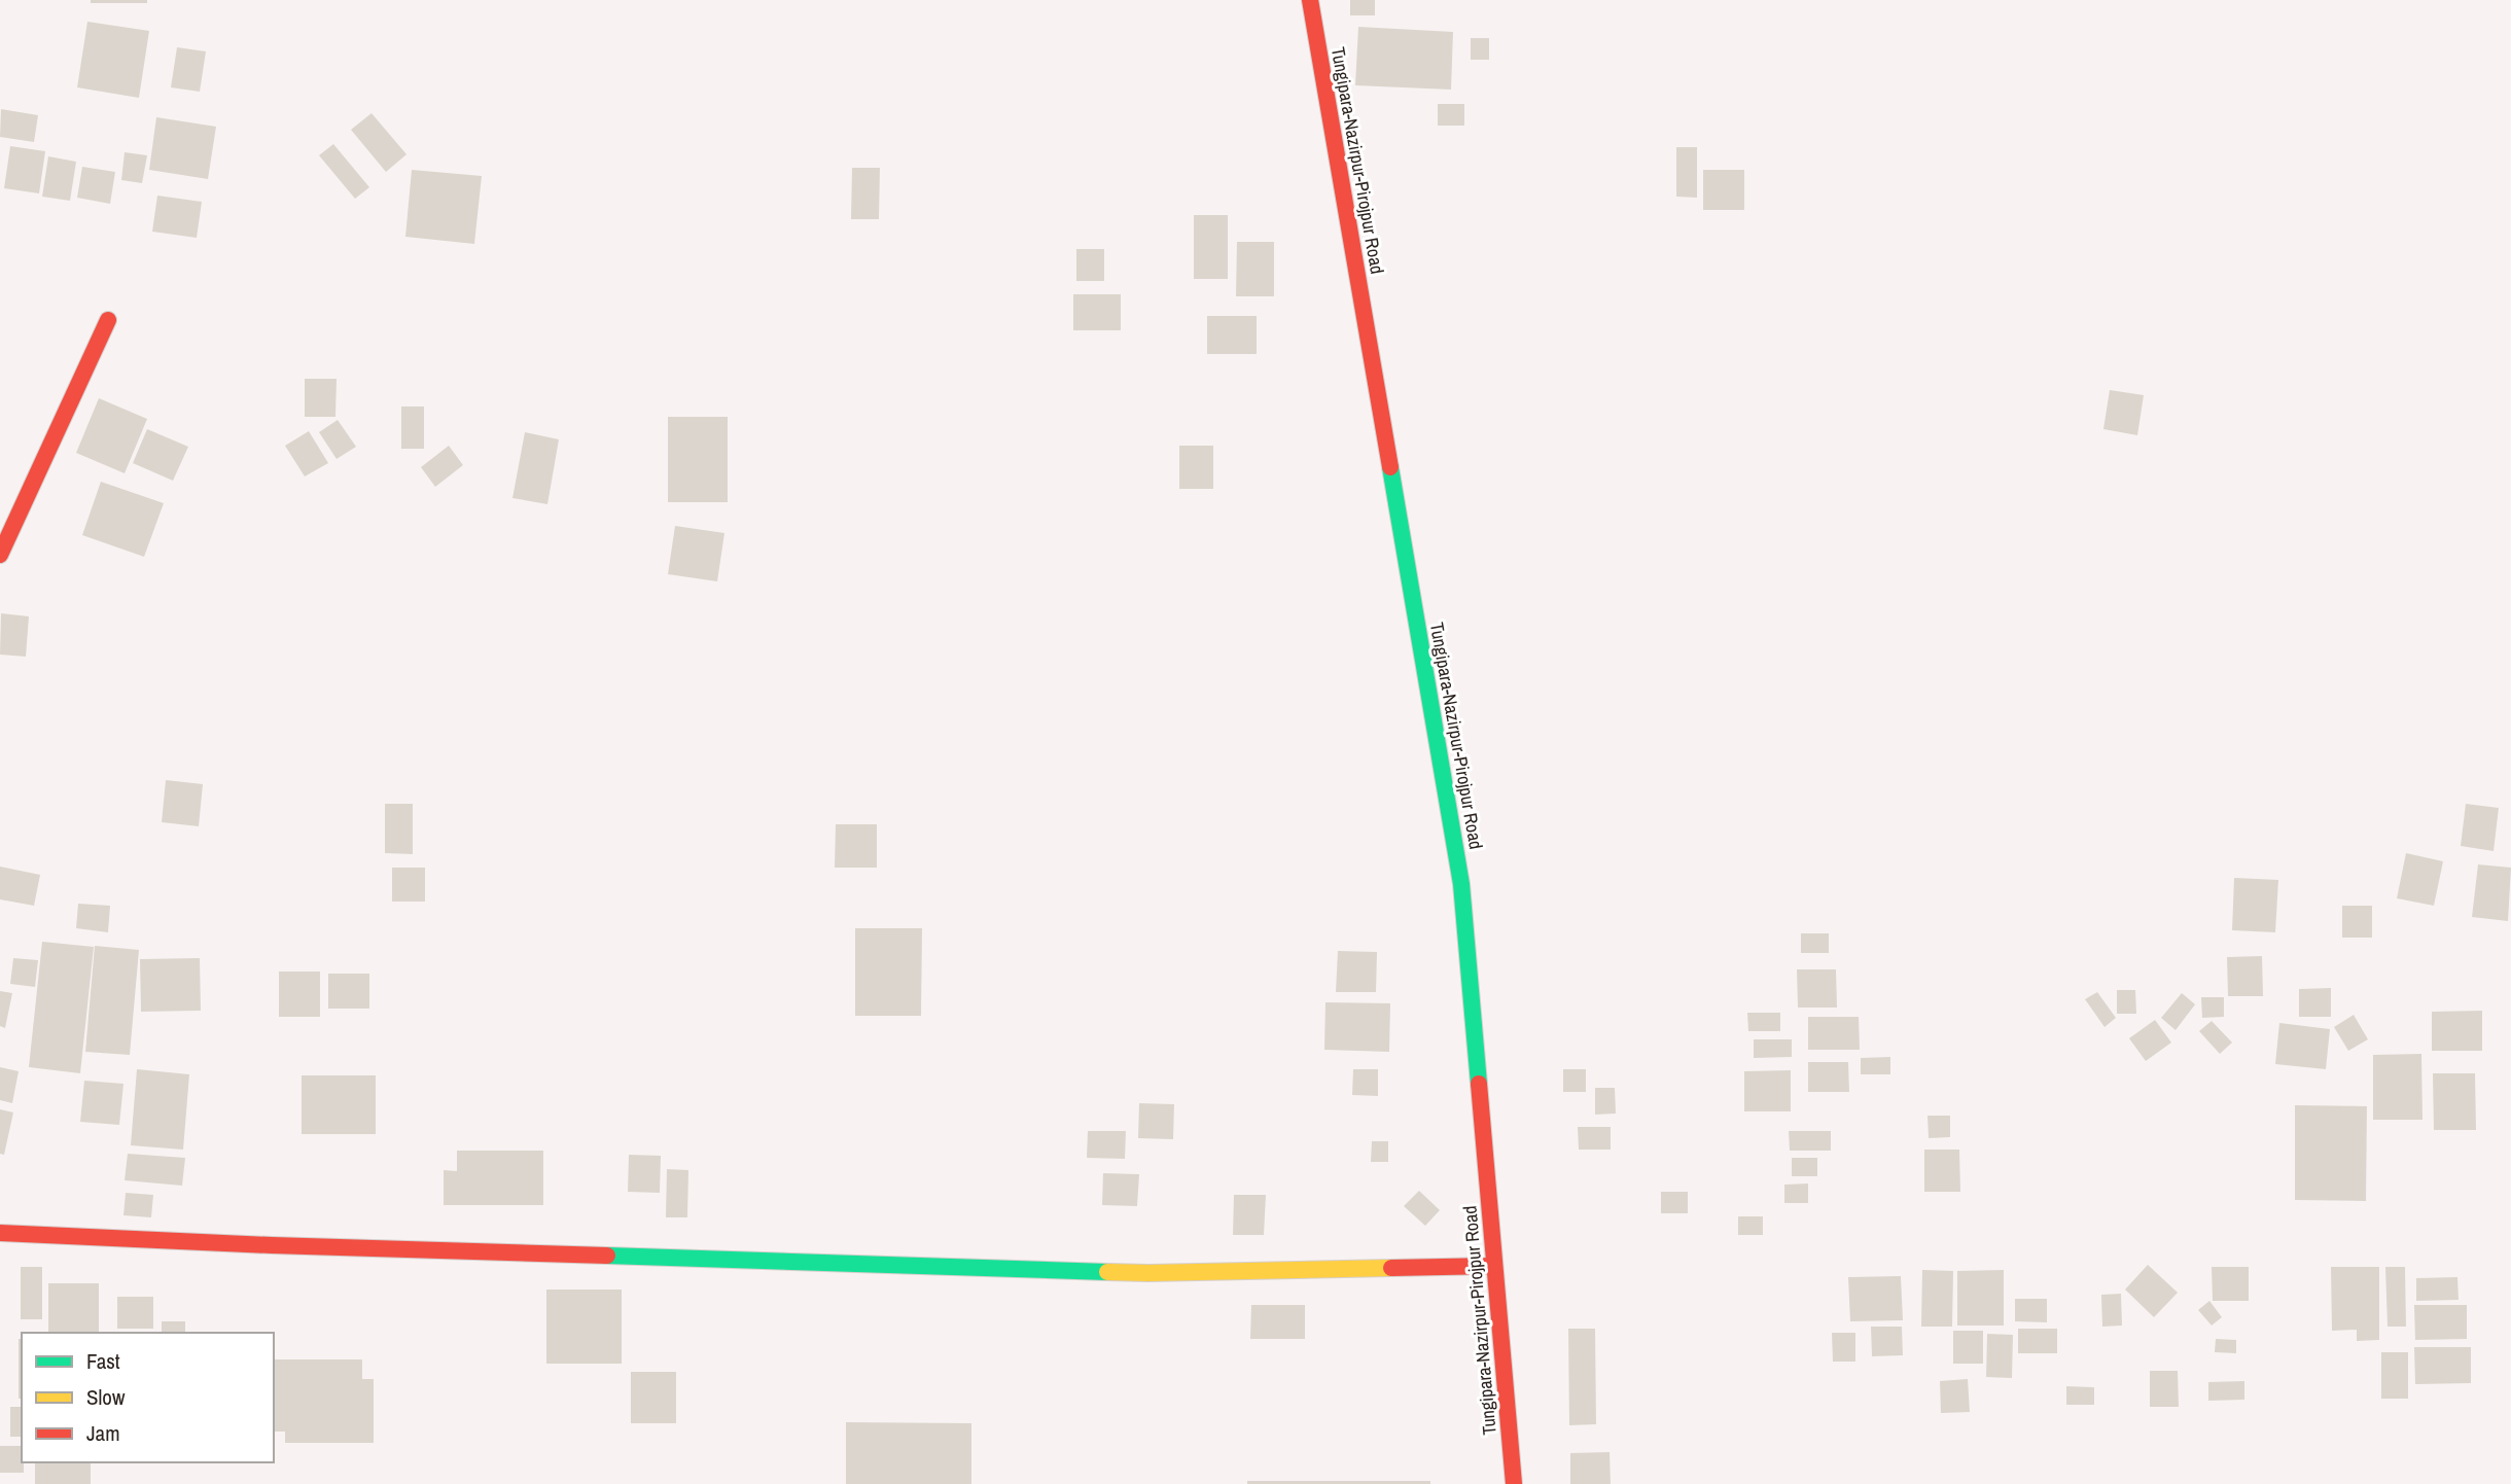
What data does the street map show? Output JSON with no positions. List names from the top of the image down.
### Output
{
  "streets": {
    "street": ["Tungipara-Nazirpur-Pirojpur Road"]
  },
  "legend": ["Fast", "Slow", "Jam"]
}
